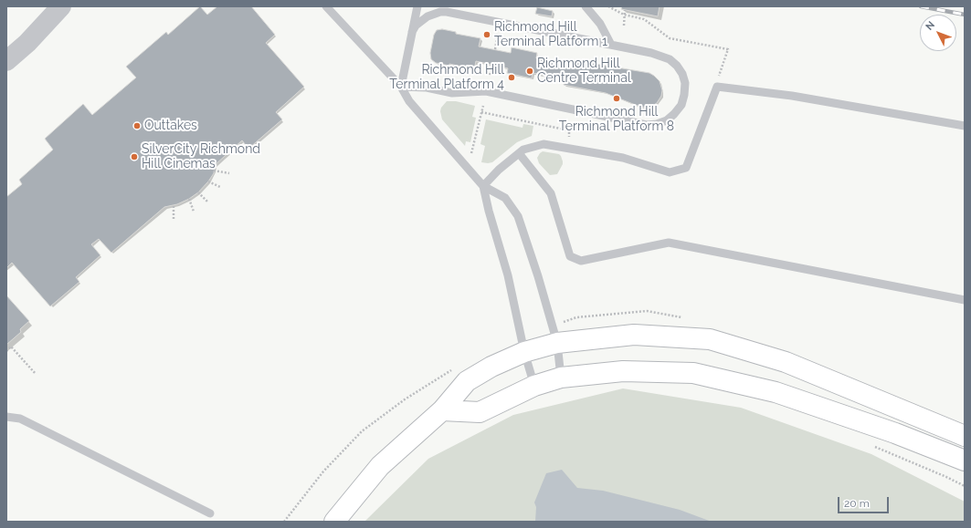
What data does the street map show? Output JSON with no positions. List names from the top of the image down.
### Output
{
  "places": [
    "Richmond Hill Terminal Platform 1",
    "Richmond Hill Centre Terminal",
    "Richmond Hill Terminal Platform 4",
    "Richmond Hill Terminal Platform 8",
    "Outtakes",
    "SilverCity Richmond Hill Cinemas"
  ],
  "scale_bar": "20 m",
  "north": "top left"
}
